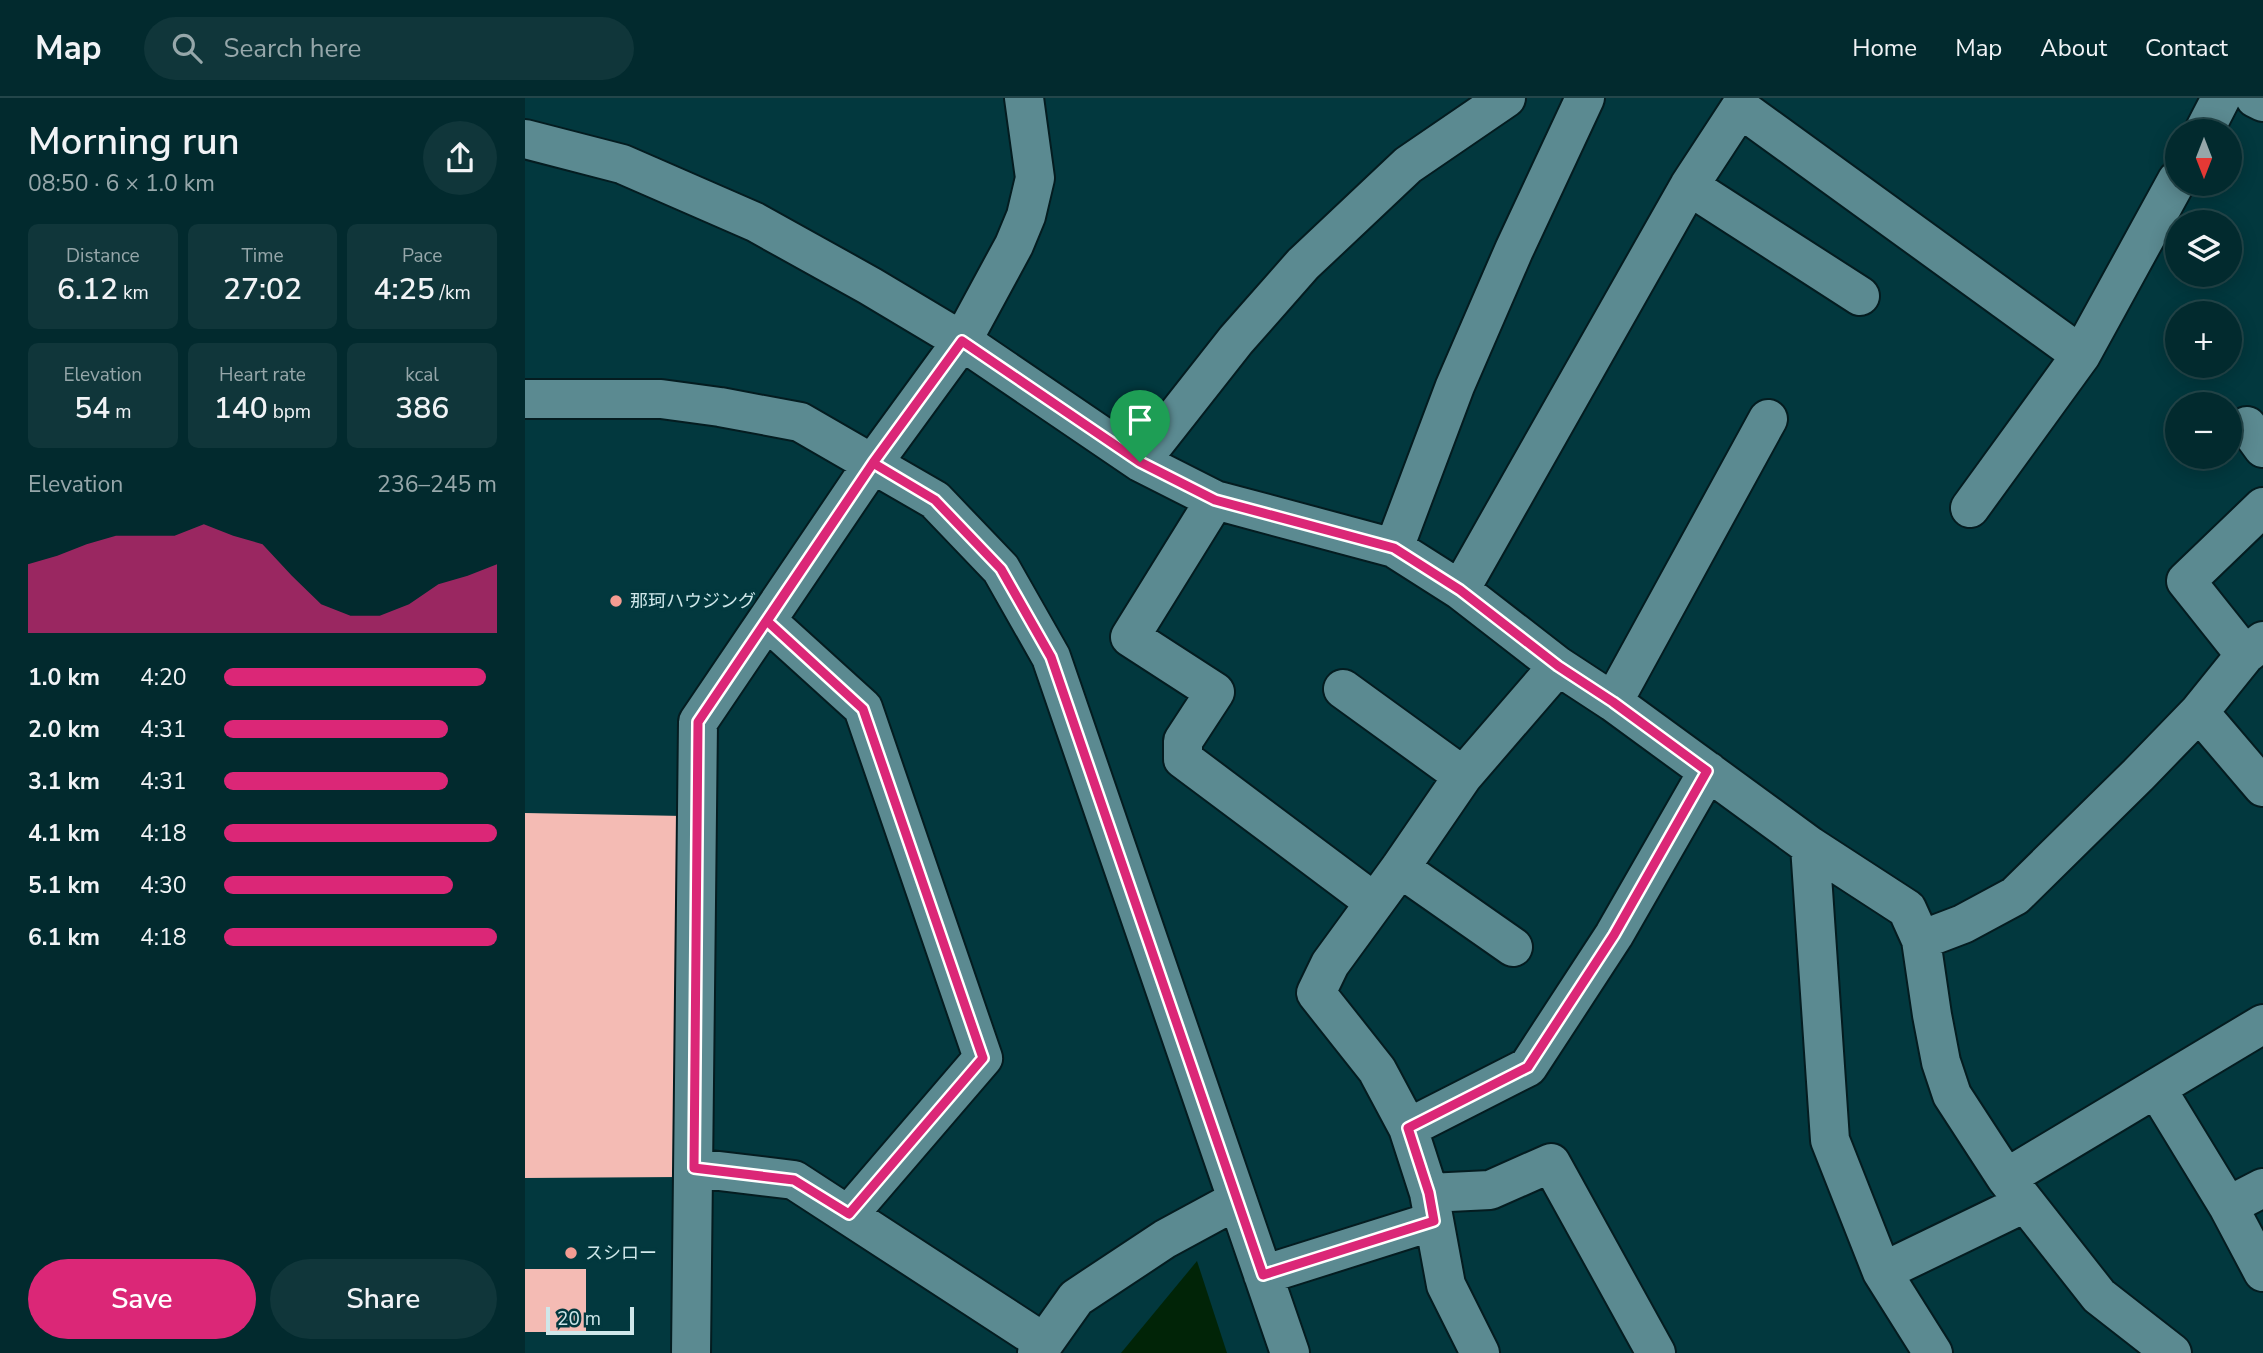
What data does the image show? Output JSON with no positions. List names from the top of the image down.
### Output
{
  "places": ["那珂ハウジング", "スシロー"],
  "scale_bar": "20 m",
  "north": "bottom",
  "page": {
    "header": "Map",
    "search": "Search here",
    "nav": [
      "Home",
      "Map",
      "About",
      "Contact"
    ],
    "heading": ["Morning run", "08:50 · 6 × 1.0 km"],
    "map_buttons": ["+", "−"],
    "stats": [
      ["Distance", "6.12 km"],
      ["Time", "27:02"],
      ["Pace", "4:25 /km"],
      ["Elevation", "54 m"],
      ["Heart rate", "140 bpm"],
      ["kcal", "386"]
    ],
    "chart": ["Elevation", "236–245 m"],
    "list": [
      {
        "name": "1.0 km",
        "note": "4:20"
      },
      {
        "name": "2.0 km",
        "note": "4:31"
      },
      {
        "name": "3.1 km",
        "note": "4:31"
      },
      {
        "name": "4.1 km",
        "note": "4:18"
      },
      {
        "name": "5.1 km",
        "note": "4:30"
      },
      {
        "name": "6.1 km",
        "note": "4:18"
      }
    ],
    "buttons": ["Save", "Share"],
    "scale": "20 m"
  }
}
